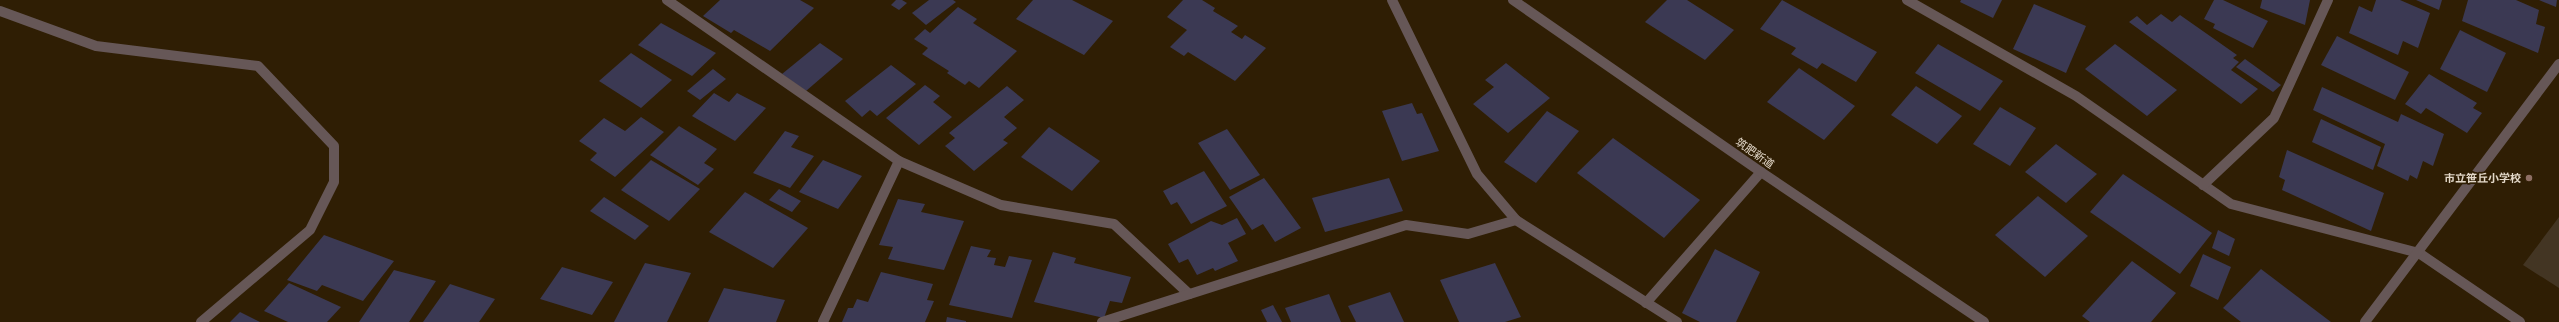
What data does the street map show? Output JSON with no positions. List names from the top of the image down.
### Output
{
  "streets": {
    "street": ["筑肥新道"]
  },
  "places": ["市立笹丘小学校"]
}
